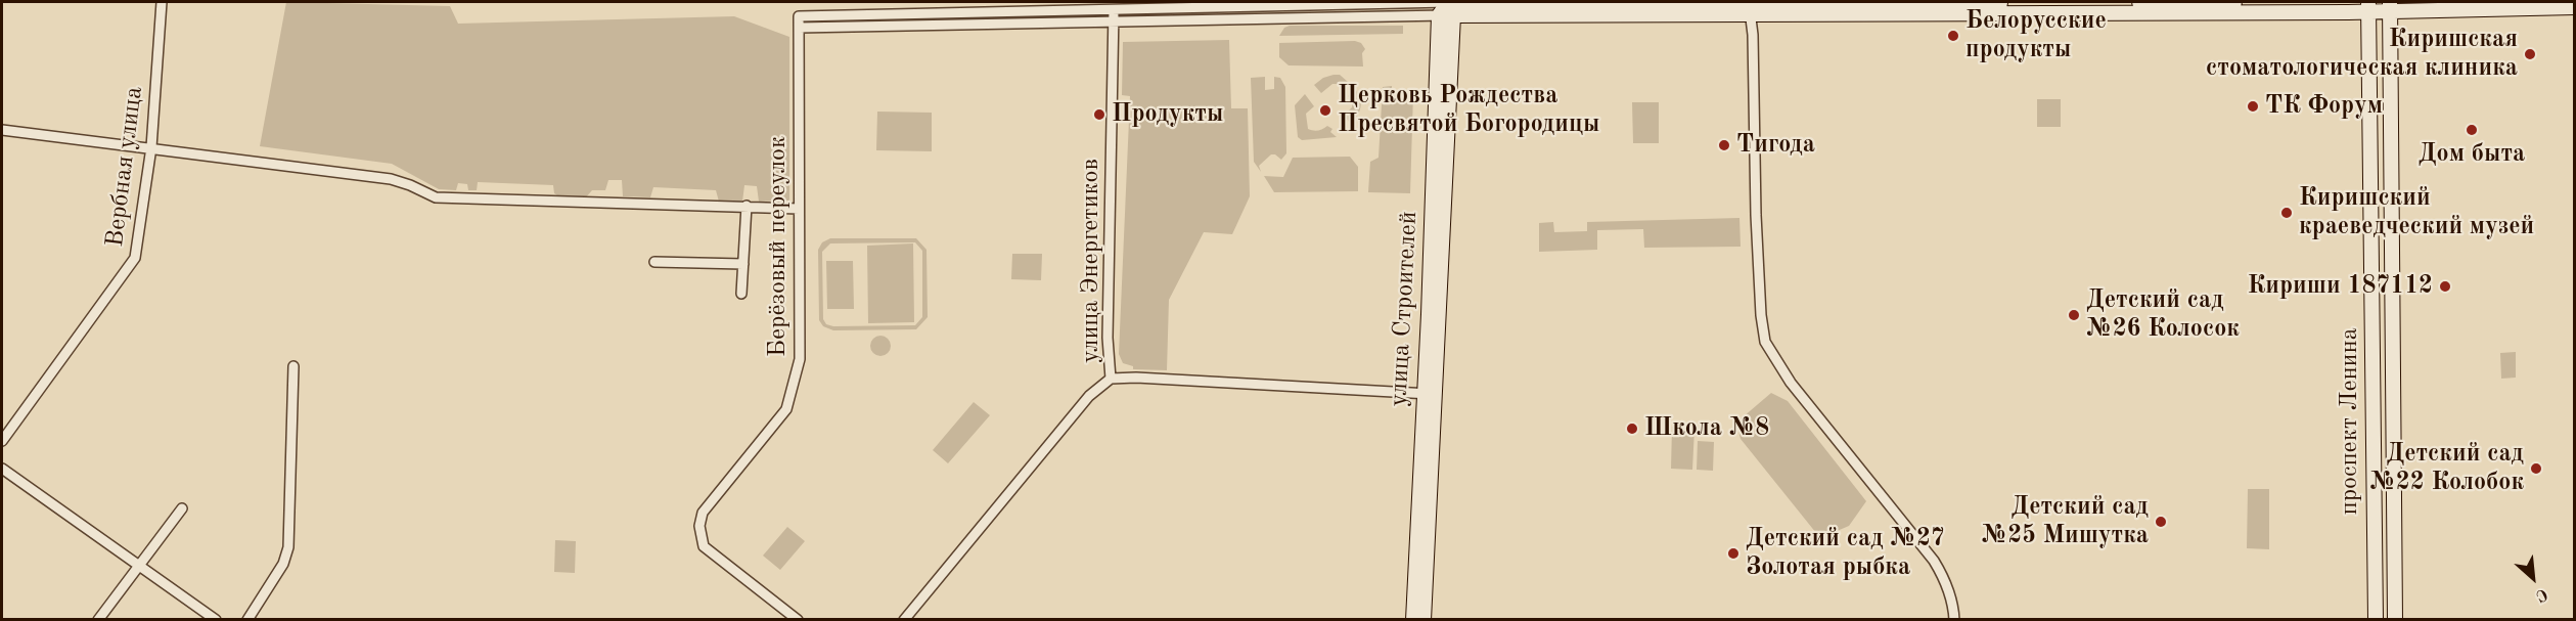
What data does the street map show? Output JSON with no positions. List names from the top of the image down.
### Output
{
  "streets": {
    "street": [
      "Вербная улица",
      "Берёзовый переулок",
      "улица Энергетиков",
      "улица Строителей",
      "проспект Ленина"
    ]
  },
  "crossings": [
    ["Берёзовый переулок", "улица Энергетиков"]
  ],
  "places": [
    "Белорусские продукты",
    "Киришская стоматологическая клиника",
    "ТК Форум",
    "Церковь Рождества Пресвятой Богородицы",
    "Продукты",
    "Дом быта",
    "Тигода",
    "Киришский краеведческий музей",
    "Кириши 187112",
    "Детский сад №26 Колосок",
    "Школа №8",
    "Детский сад №22 Колобок",
    "Детский сад №25 Мишутка",
    "Детский сад №27 Золотая рыбка"
  ],
  "north": "bottom right"
}
